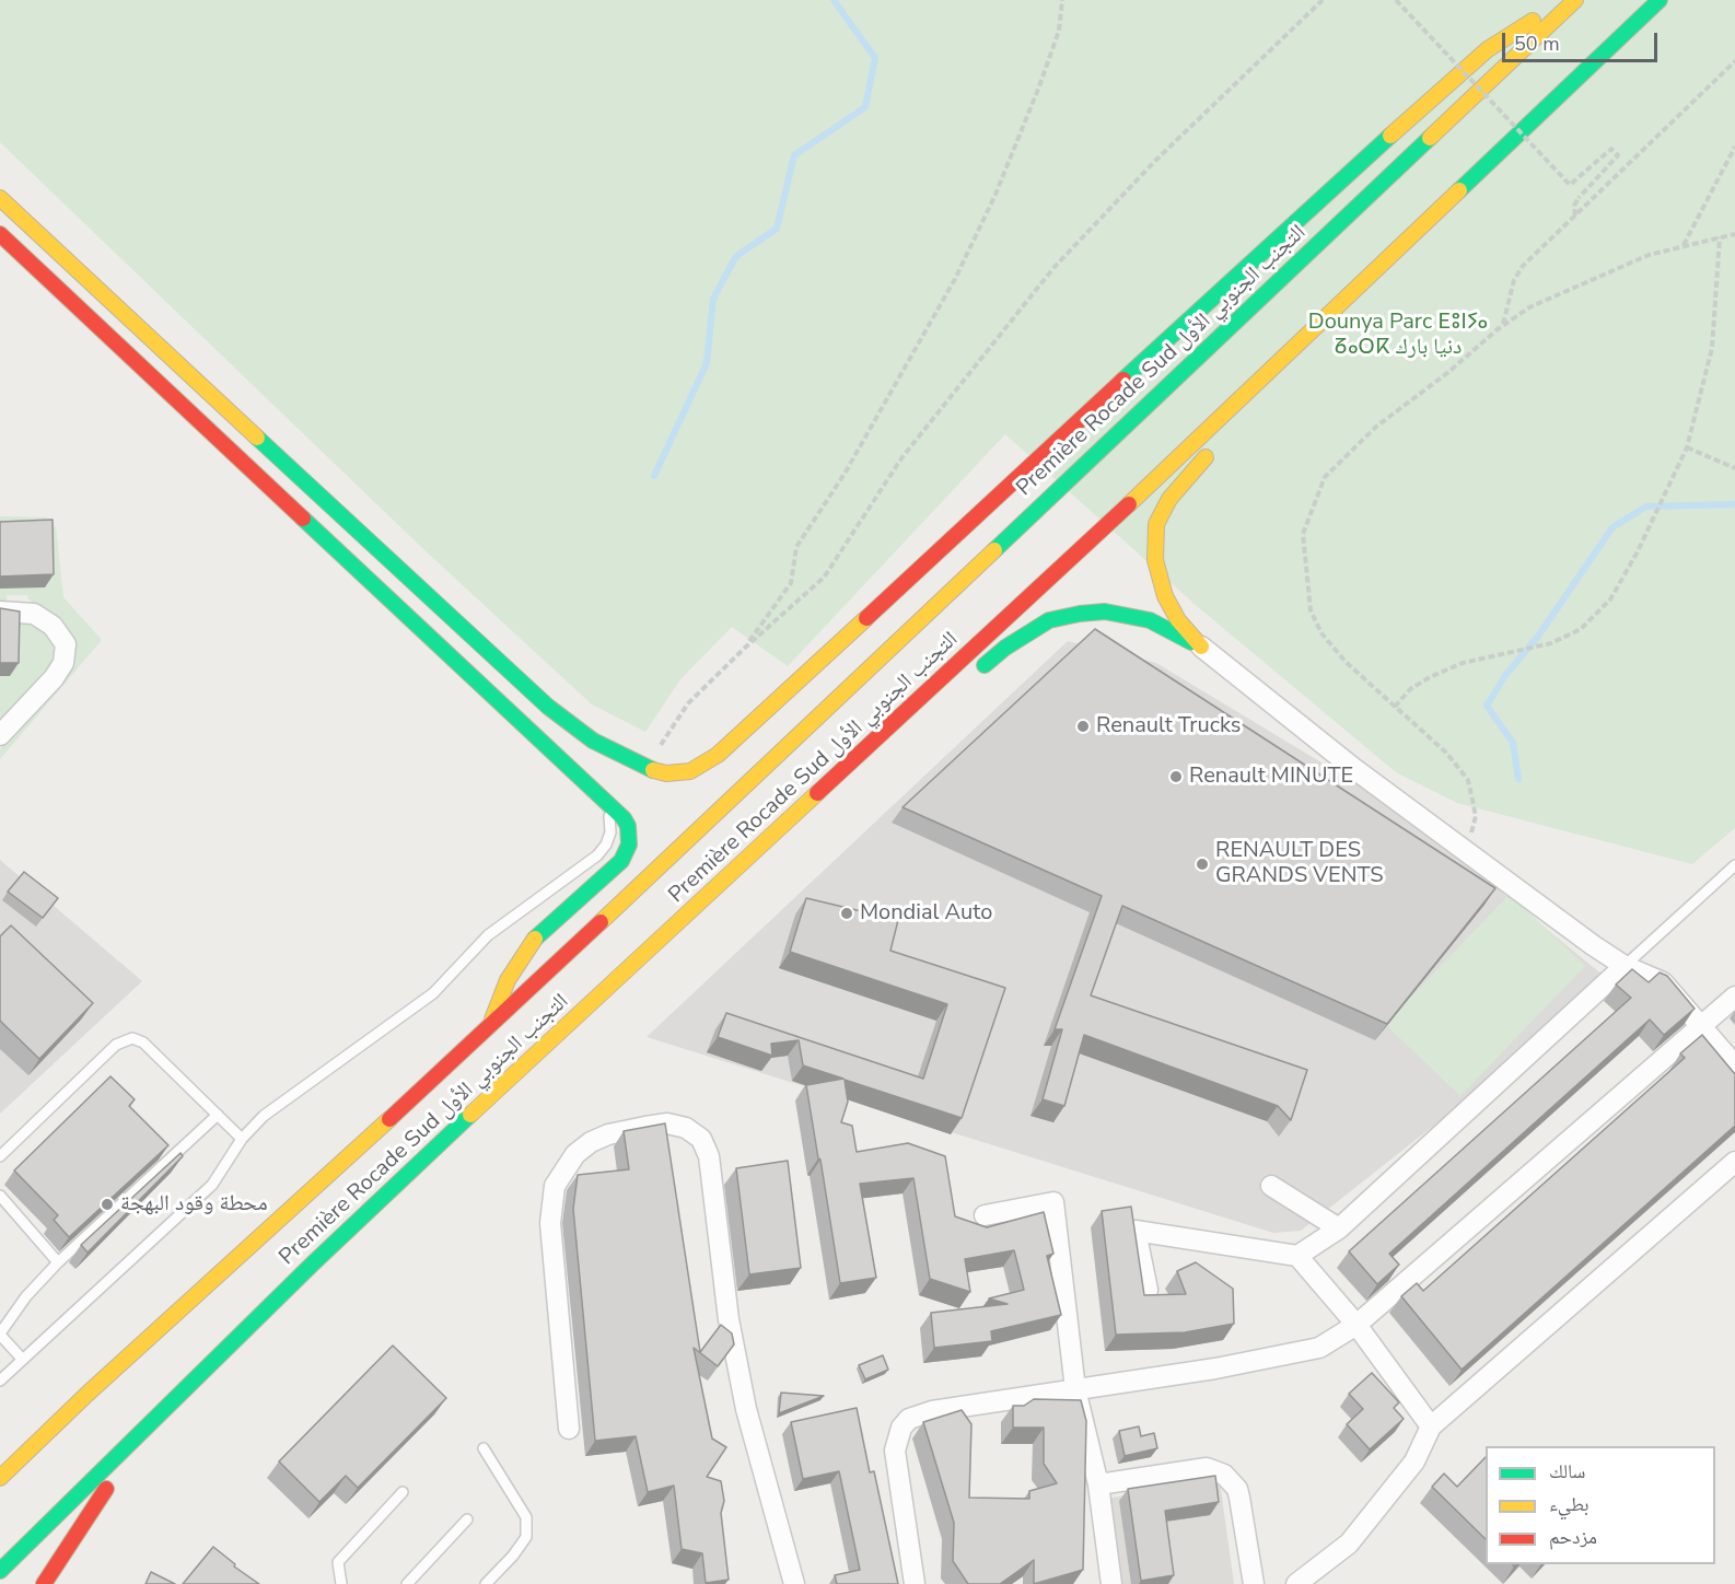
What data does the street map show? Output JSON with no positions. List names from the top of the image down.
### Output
{
  "streets": {
    "highway": ["Première Rocade Sud التجنب الجنوبي الأول"]
  },
  "parks": ["Dounya Parc ⴹⵓⵏⵢⴰ ⵒⴰⵔⴽ دنيا بارك"],
  "places": [
    "Renault Trucks",
    "Renault MINUTE",
    "RENAULT DES GRANDS VENTS",
    "Mondial Auto",
    "محطة وقود البهجة"
  ],
  "legend": ["سالك", "بطيء", "مزدحم"],
  "scale_bar": "50 m"
}
